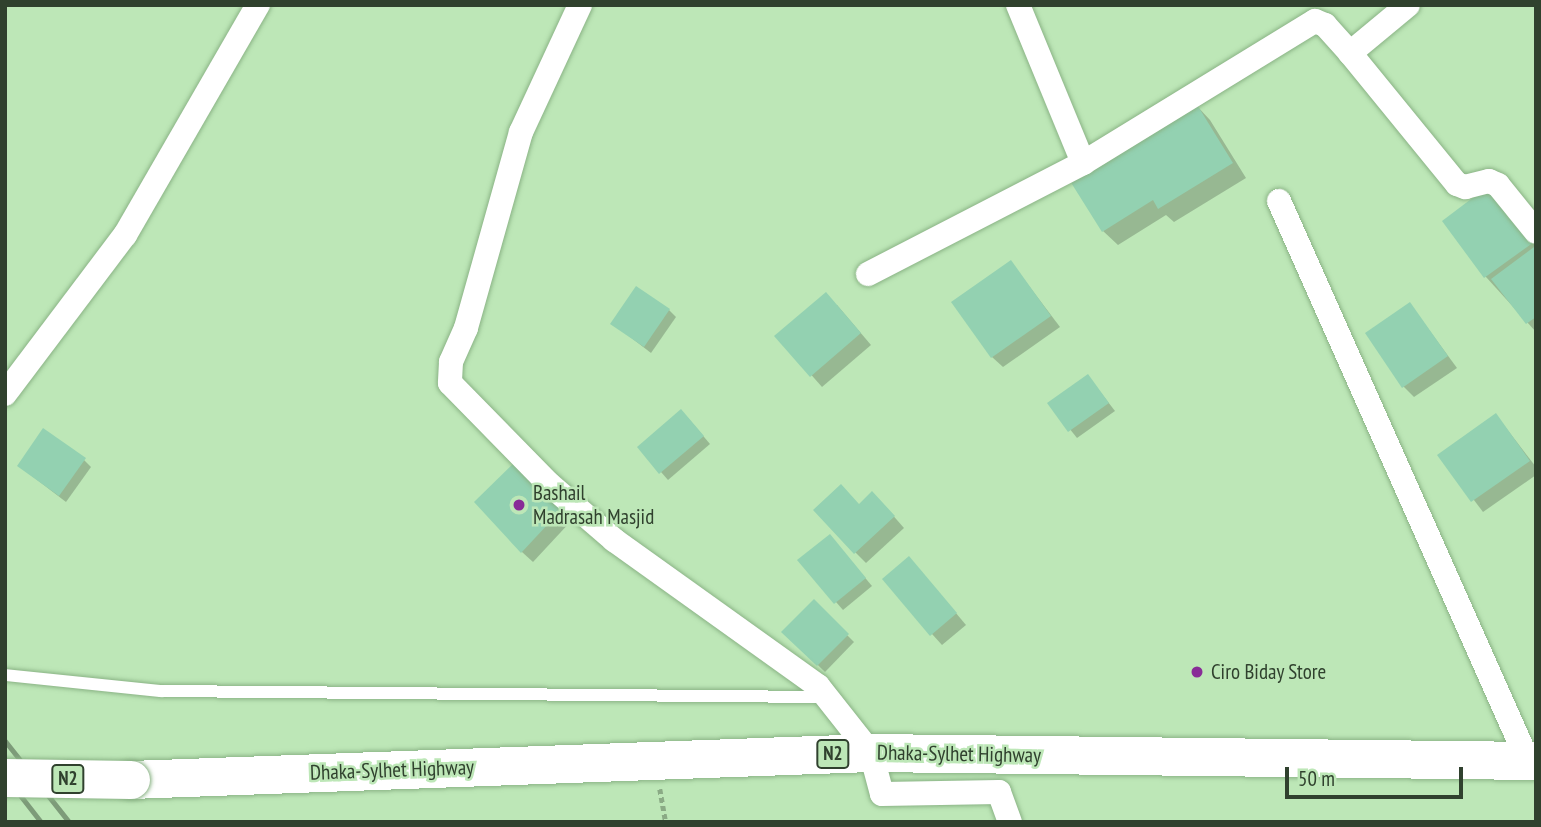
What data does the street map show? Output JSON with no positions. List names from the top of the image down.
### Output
{
  "streets": {
    "highway": ["N2", "Dhaka-Sylhet Highway"]
  },
  "places": ["Bashail Madrasah Masjid", "Ciro Biday Store"],
  "scale_bar": "50 m"
}
